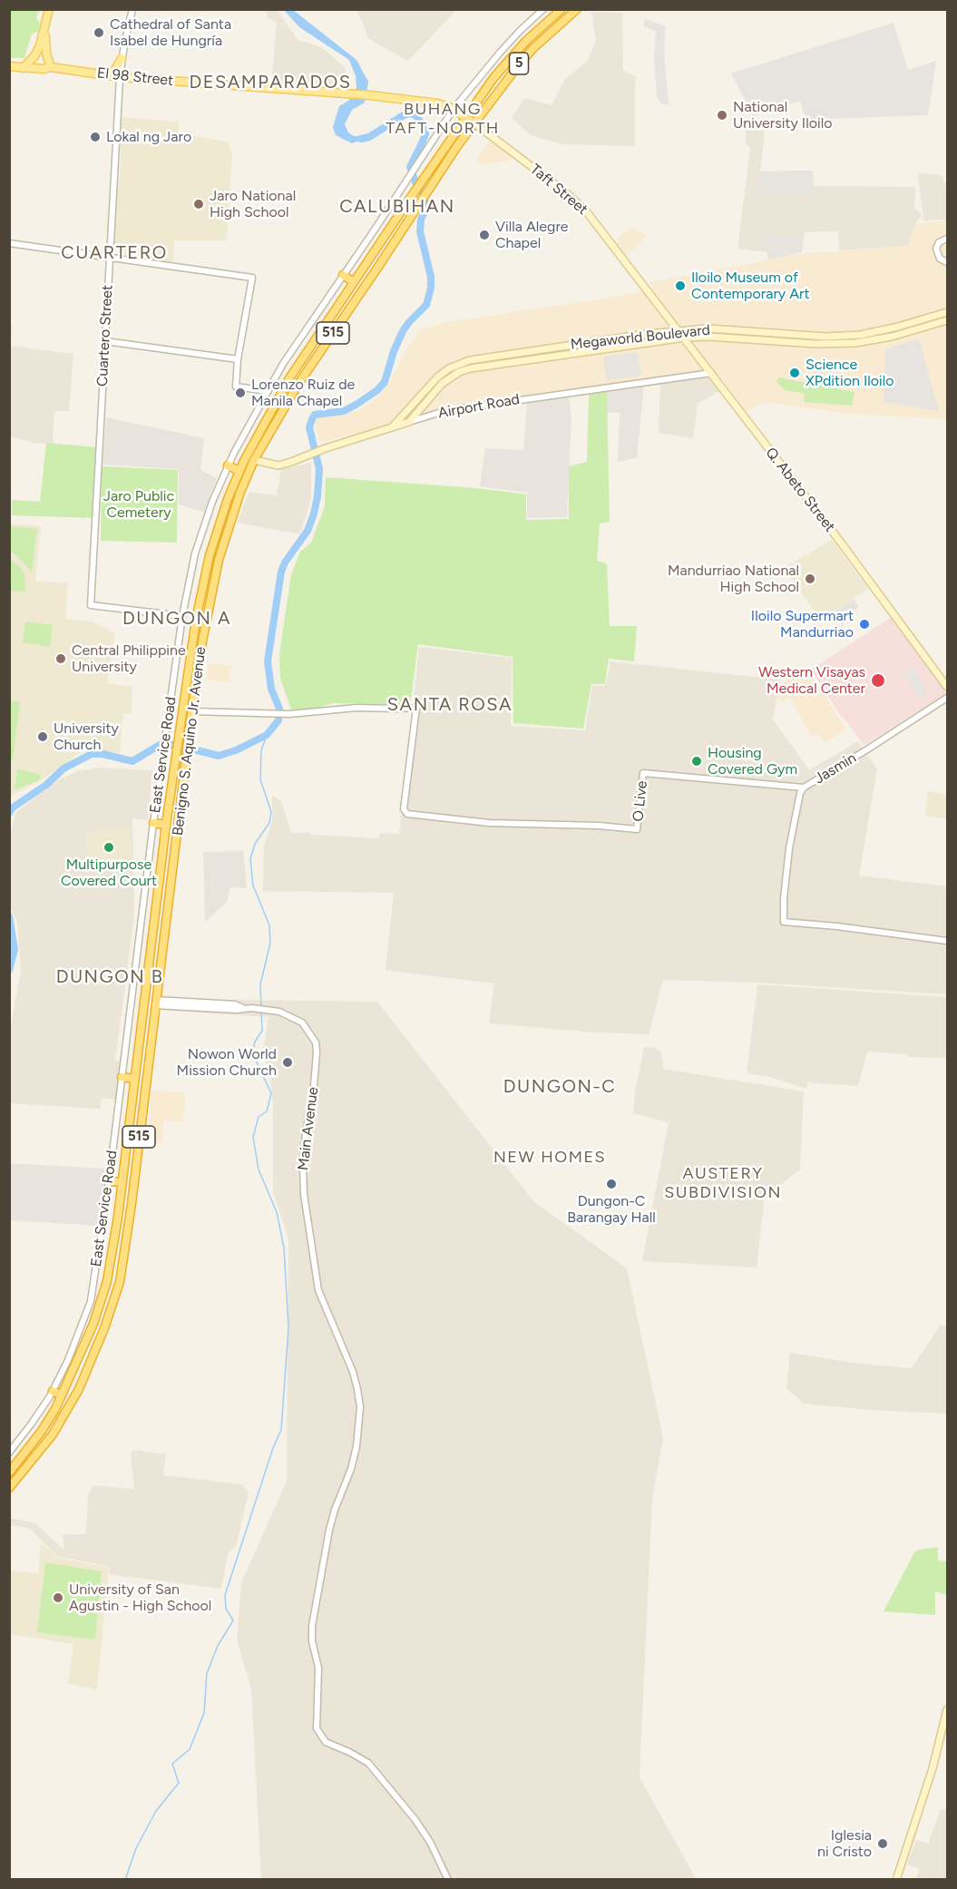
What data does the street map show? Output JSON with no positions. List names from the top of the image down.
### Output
{
  "streets": {
    "highway": ["5", "515", "Benigno S. Aquino Jr. Avenue"],
    "main road": [
      "El 98 Street",
      "Taft Street",
      "Megaworld Boulevard",
      "Airport Road",
      "Q. Abeto Street"
    ],
    "street": [
      "Cuartero Street",
      "East Service Road",
      "Jasmin",
      "O Live",
      "Main Avenue"
    ]
  },
  "crossings": [
    ["El 98 Street", "Taft Street"],
    ["El 98 Street", "Cuartero Street"],
    ["El 98 Street", "Benigno S. Aquino Jr. Avenue"],
    ["El 98 Street", "East Service Road"],
    ["Taft Street", "Q. Abeto Street"],
    ["Taft Street", "Benigno S. Aquino Jr. Avenue"],
    ["Cuartero Street", "East Service Road"],
    ["Megaworld Boulevard", "Airport Road"],
    ["Megaworld Boulevard", "Q. Abeto Street"],
    ["Airport Road", "Q. Abeto Street"],
    ["Airport Road", "Benigno S. Aquino Jr. Avenue"],
    ["Benigno S. Aquino Jr. Avenue", "O Live"],
    ["Benigno S. Aquino Jr. Avenue", "Main Avenue"],
    ["Jasmin", "O Live"]
  ],
  "districts": [
    "DESAMPARADOS",
    "BUHANG TAFT-NORTH",
    "CALUBIHAN",
    "CUARTERO",
    "DUNGON A",
    "SANTA ROSA",
    "DUNGON B",
    "DUNGON-C",
    "NEW HOMES",
    "AUSTERY SUBDIVISION"
  ],
  "parks": ["Jaro Public Cemetery"],
  "places": [
    "Cathedral of Santa Isabel de Hungría",
    "National University Iloilo",
    "Lokal ng Jaro",
    "Jaro National High School",
    "Villa Alegre Chapel",
    "Iloilo Museum of Contemporary Art",
    "Science XPdition Iloilo",
    "Lorenzo Ruiz de Manila Chapel",
    "Mandurriao National High School",
    "Iloilo Supermart Mandurriao",
    "Central Philippine University",
    "Western Visayas Medical Center",
    "University Church",
    "Housing Covered Gym",
    "Multipurpose Covered Court",
    "Nowon World Mission Church",
    "Dungon-C Barangay Hall",
    "University of San Agustin - High School",
    "Iglesia ni Cristo"
  ]
}
